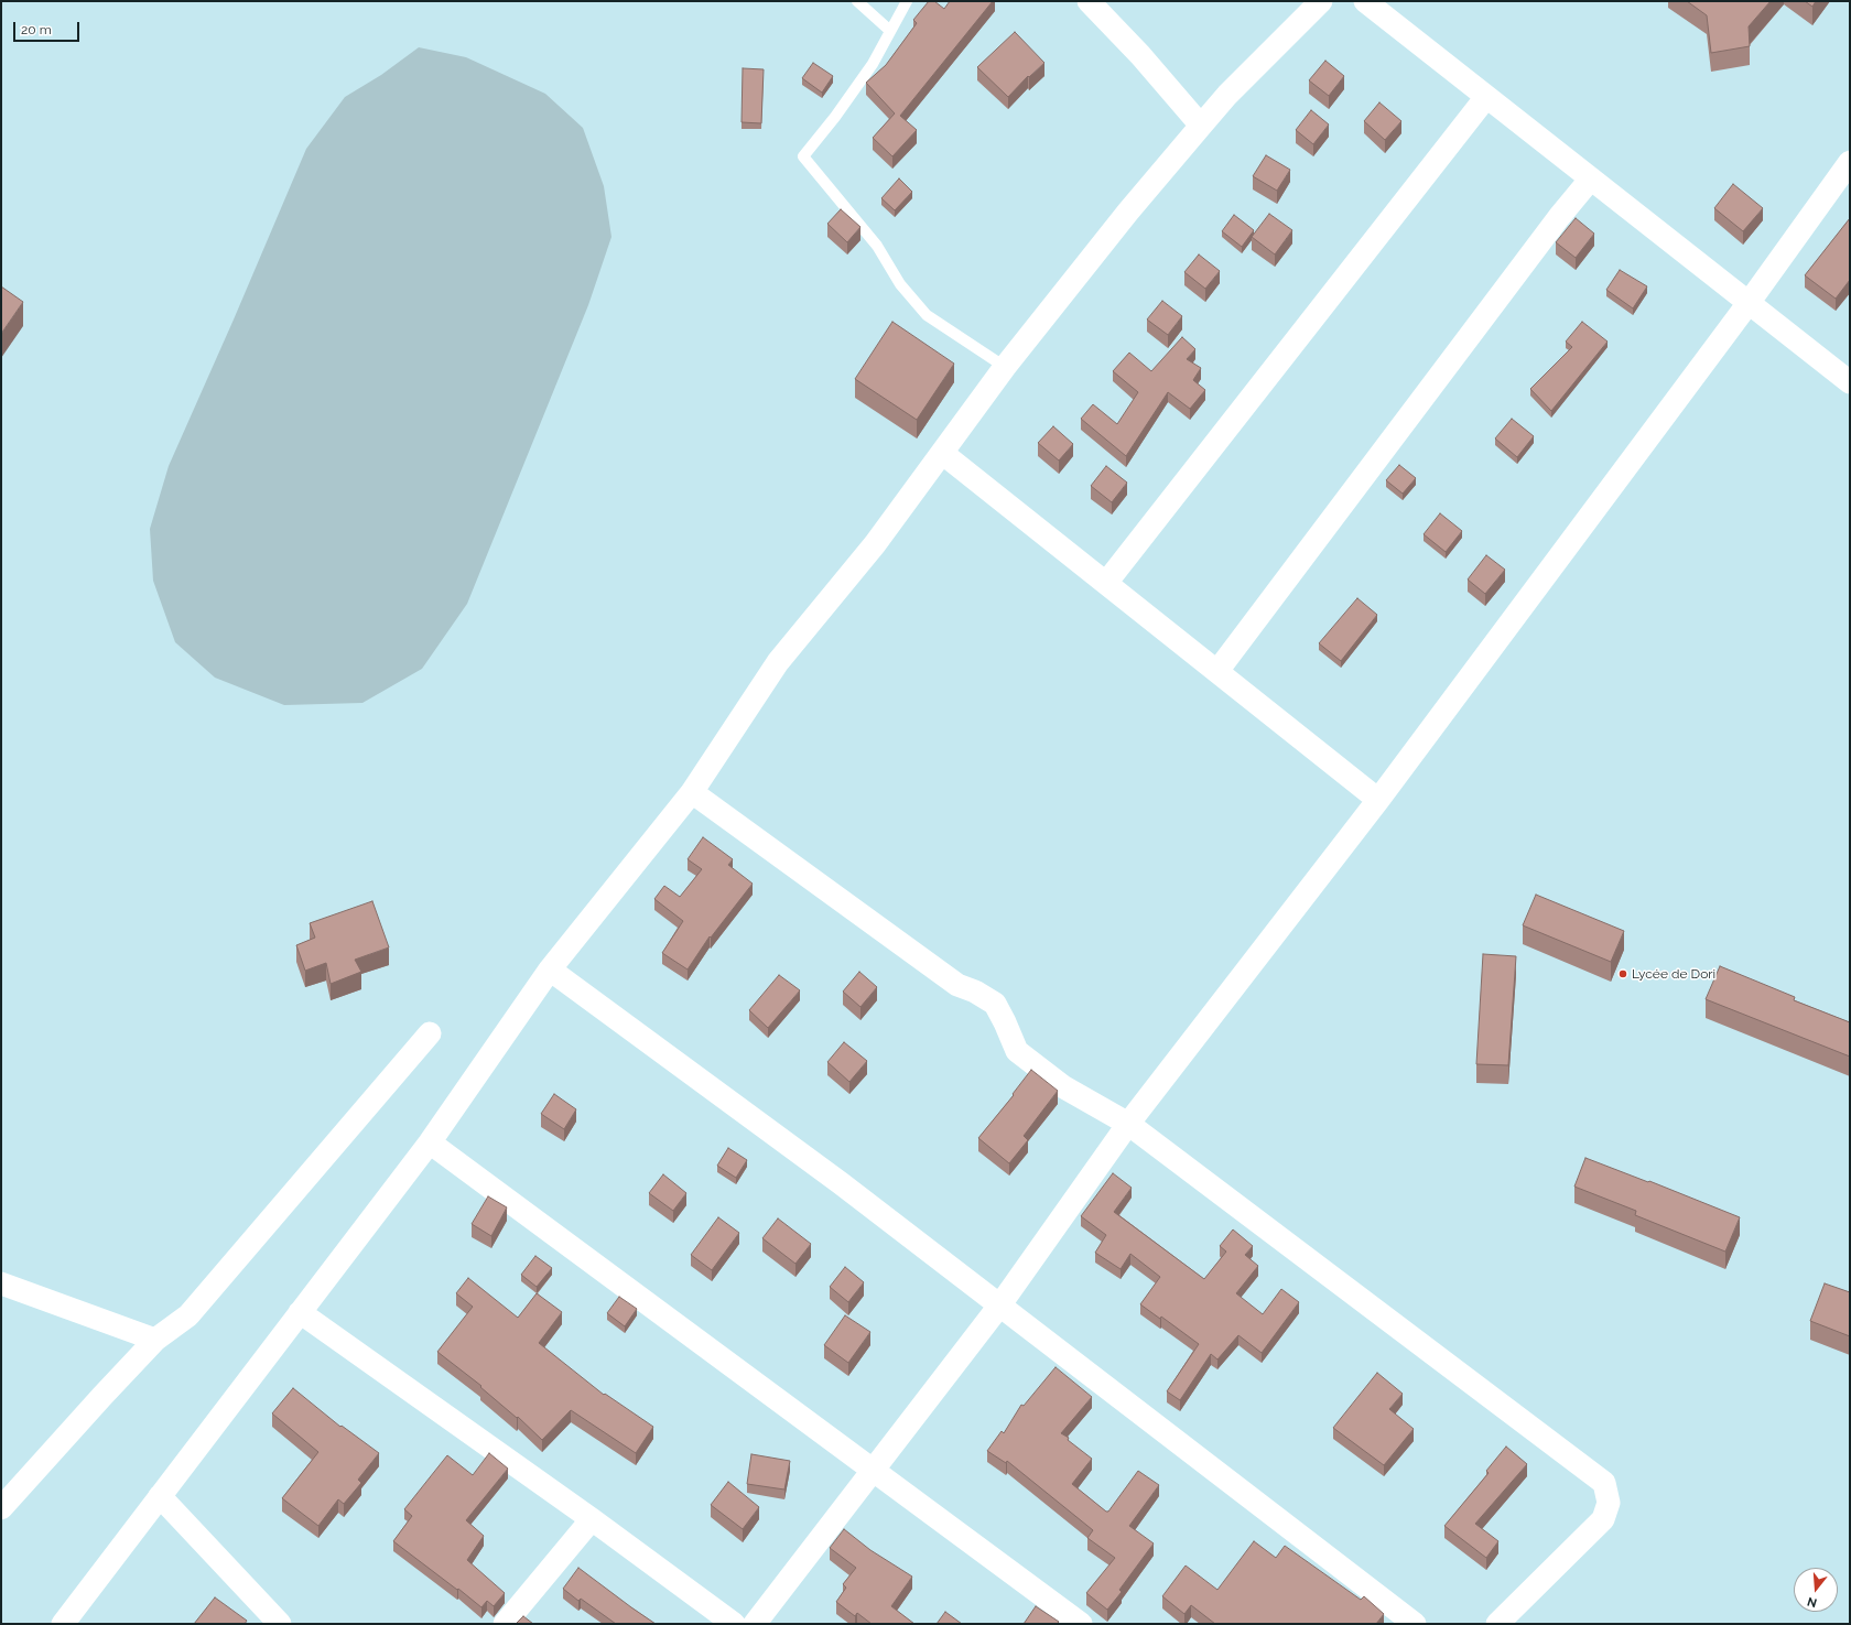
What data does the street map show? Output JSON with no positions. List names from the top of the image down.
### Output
{
  "places": ["Lycée de Dori"],
  "scale_bar": "20 m",
  "north": "bottom"
}
